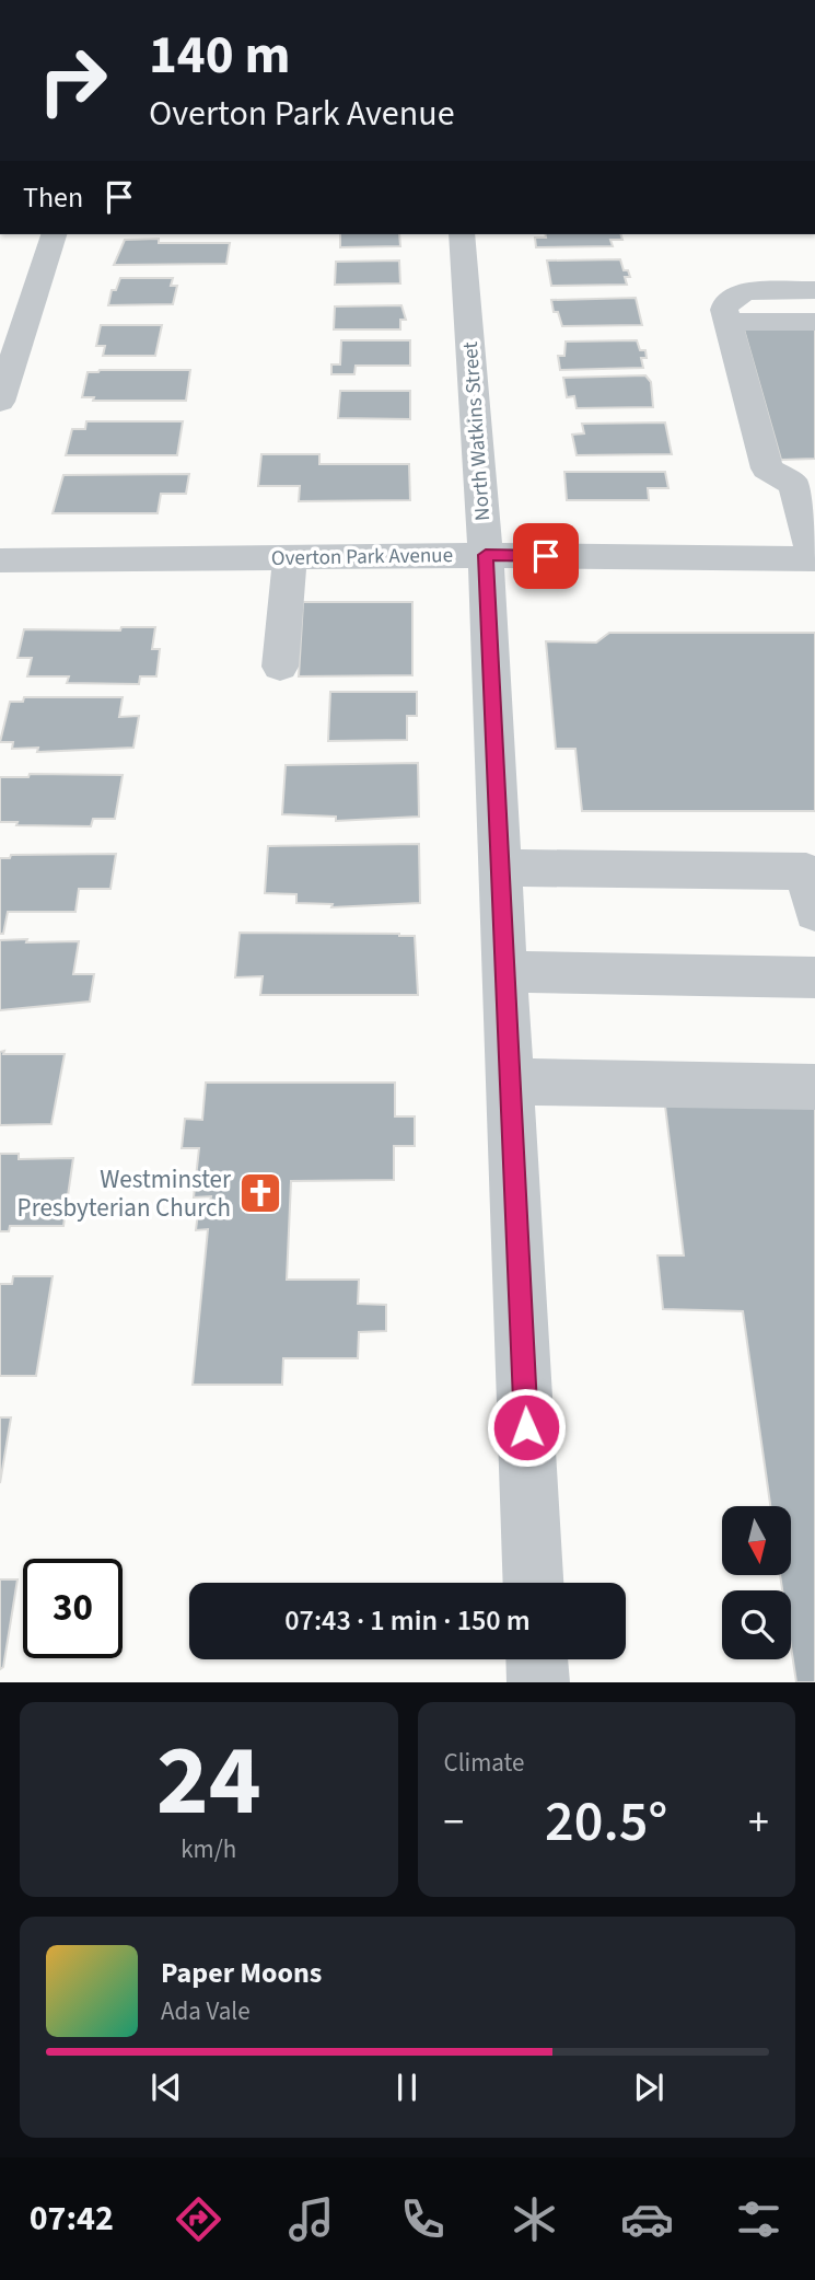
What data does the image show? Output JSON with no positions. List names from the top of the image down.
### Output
{
  "streets": {
    "street": ["North Watkins Street", "Overton Park Avenue"]
  },
  "crossings": [
    ["North Watkins Street", "Overton Park Avenue"]
  ],
  "places": {
    "church": ["Westminster Presbyterian Church"]
  },
  "north": "bottom",
  "page": {
    "turn": ["140 m", "Overton Park Avenue"],
    "then": "Then",
    "limit": "30",
    "trip": "07:43 · 1 min · 150 m",
    "tile": [
      ["24", "km/h"],
      "Climate"
    ],
    "heat": ["−", "20.5°", "+"],
    "song": ["Paper Moons", "Ada Vale"],
    "tabs": "07:42"
  }
}
